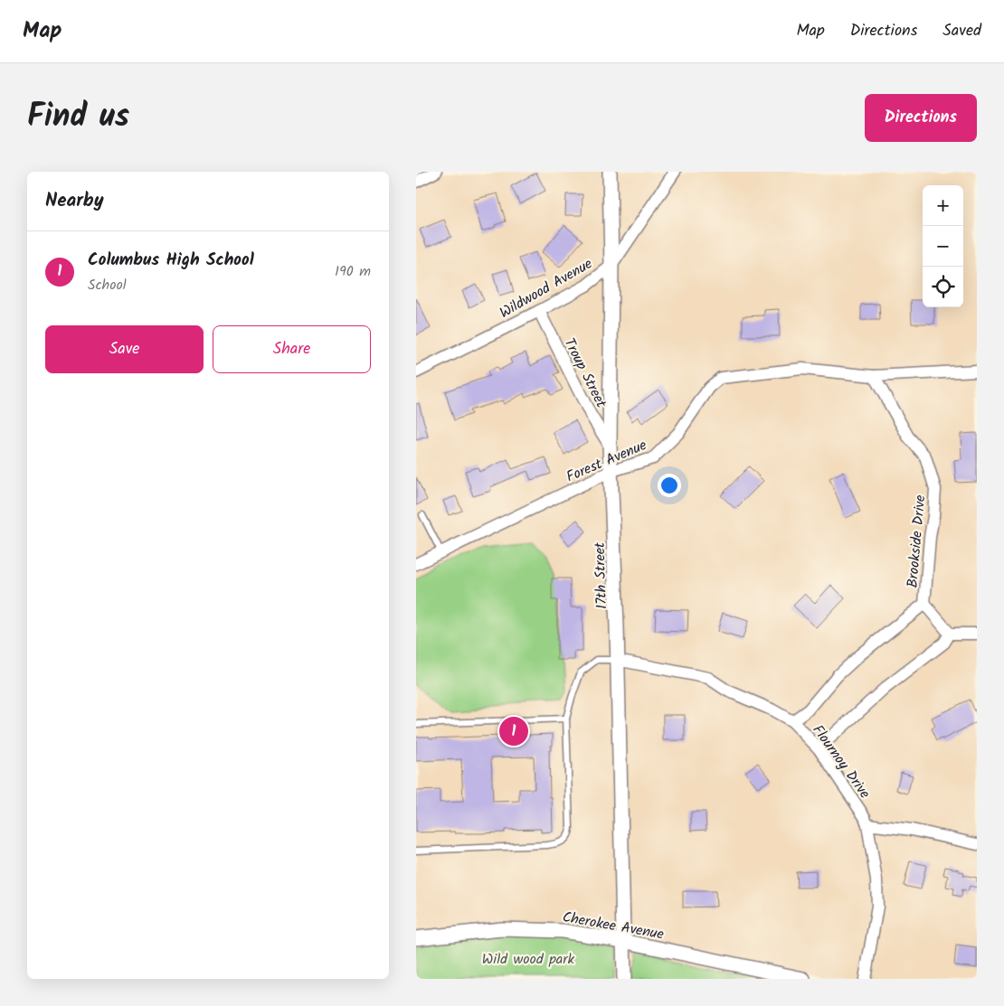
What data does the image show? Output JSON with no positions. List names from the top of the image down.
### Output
{
  "streets": {
    "street": [
      "Wildwood Avenue",
      "Troup Street",
      "Forest Avenue",
      "Brookside Drive",
      "17th Street",
      "Flournoy Drive",
      "Cherokee Avenue"
    ]
  },
  "crossings": [
    ["Wildwood Avenue", "Troup Street"],
    ["Wildwood Avenue", "17th Street"],
    ["Troup Street", "17th Street"],
    ["Forest Avenue", "Brookside Drive"],
    ["Forest Avenue", "17th Street"],
    ["Brookside Drive", "Flournoy Drive"],
    ["17th Street", "Flournoy Drive"],
    ["17th Street", "Cherokee Avenue"]
  ],
  "parks": ["Wild wood park"],
  "page": {
    "header": "Map",
    "nav": ["Map", "Directions", "Saved"],
    "title": "Find us",
    "buttons": [
      "Directions",
      ["Save", "Share"]
    ],
    "heading": "Nearby",
    "map_buttons": ["+", "−"],
    "list": [
      {
        "mark": "1",
        "name": "Columbus High School",
        "note": "School",
        "value": "190 m"
      }
    ],
    "pins": "1"
  }
}
